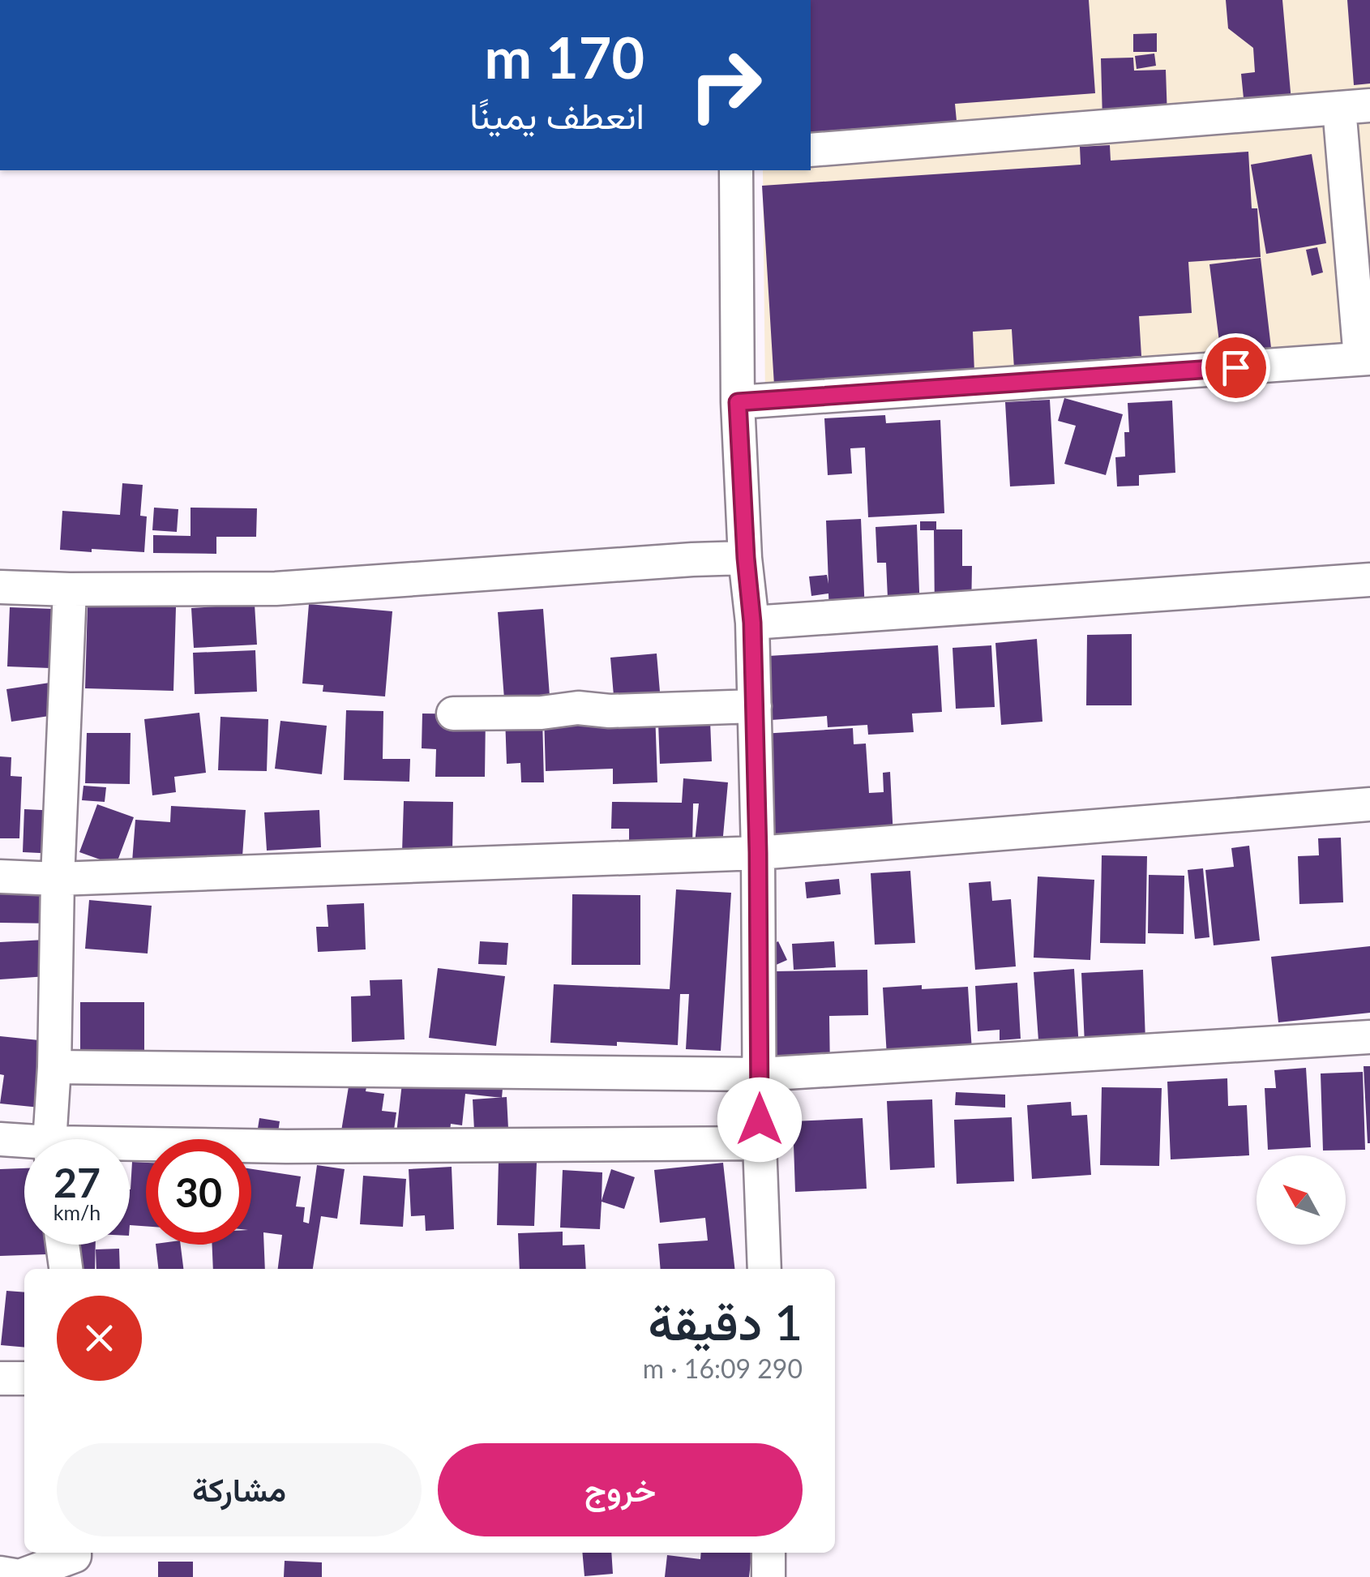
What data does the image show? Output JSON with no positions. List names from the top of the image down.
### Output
{
  "north": "top left",
  "page": {
    "turn": ["170 m", "انعطف يمينًا"],
    "speed": "27 km/h",
    "limit": "30",
    "heading": ["1 دقيقة", "290 m · 16:09"],
    "buttons": ["خروج", "مشاركة"]
  }
}
